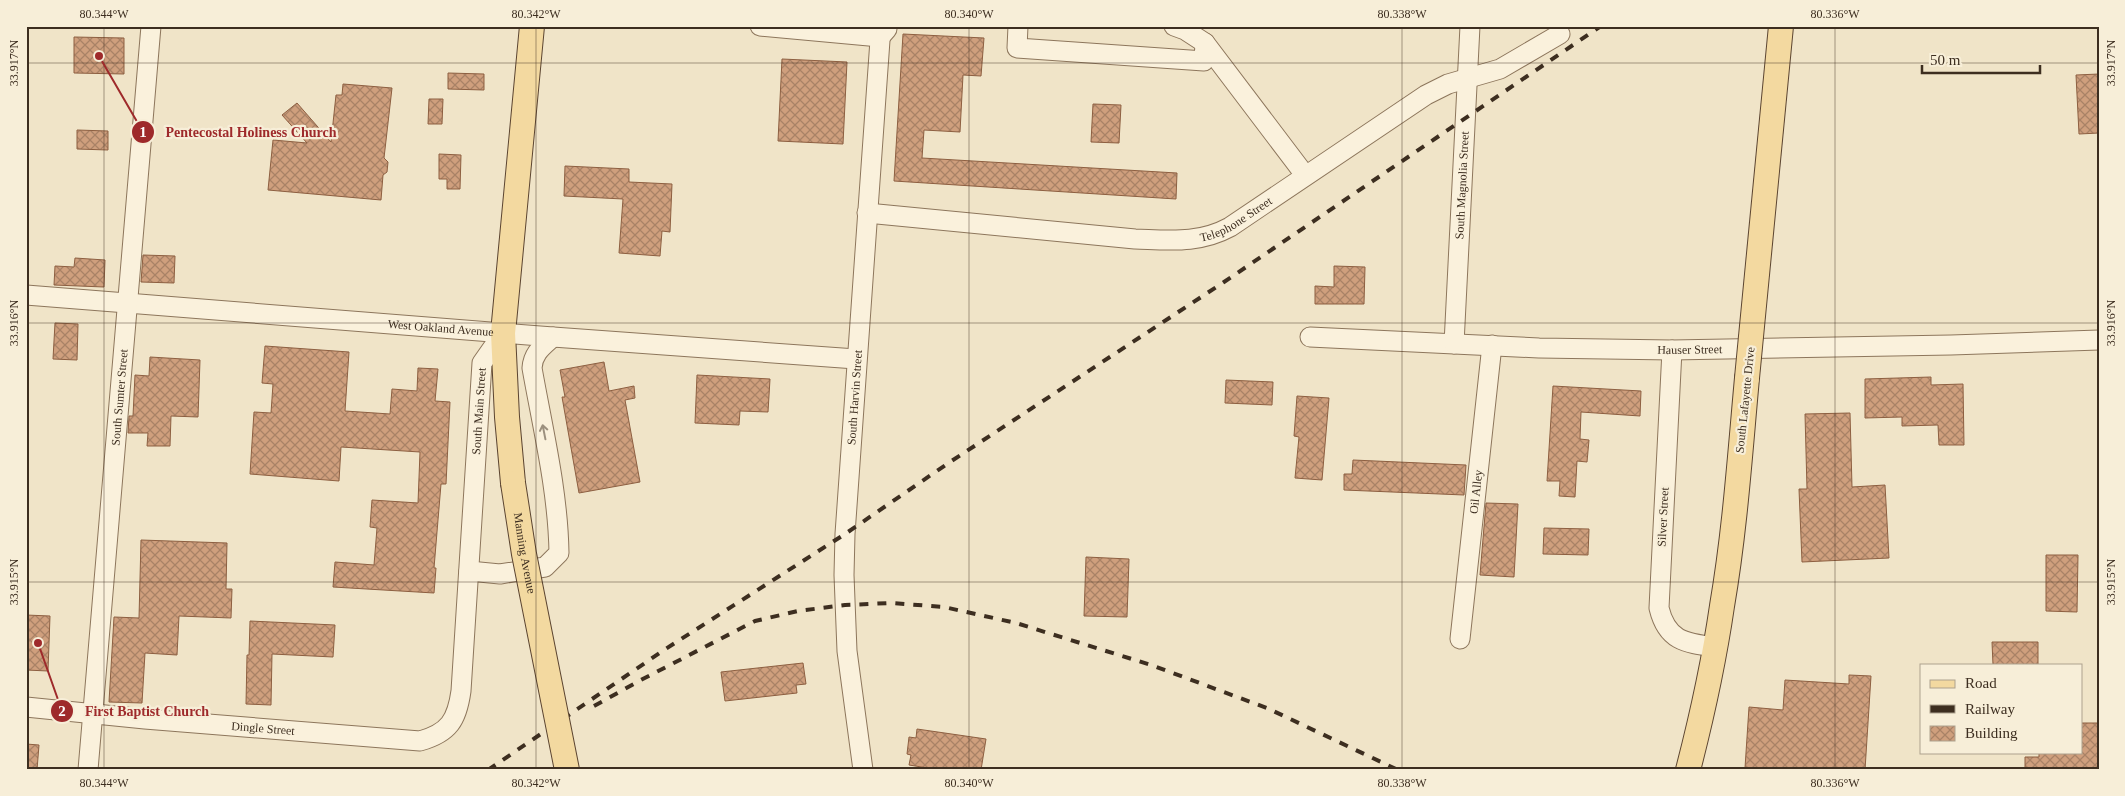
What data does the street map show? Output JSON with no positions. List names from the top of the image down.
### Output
{
  "streets": {
    "main road": ["South Lafayette Drive", "Manning Avenue"],
    "street": [
      "South Magnolia Street",
      "Telephone Street",
      "West Oakland Avenue",
      "Hauser Street",
      "South Sumter Street",
      "South Harvin Street",
      "South Main Street",
      "Oil Alley",
      "Silver Street",
      "Dingle Street"
    ]
  },
  "crossings": [
    ["South Magnolia Street", "Telephone Street"],
    ["South Magnolia Street", "Hauser Street"],
    ["Telephone Street", "South Harvin Street"],
    ["West Oakland Avenue", "South Sumter Street"],
    ["West Oakland Avenue", "South Harvin Street"],
    ["West Oakland Avenue", "South Main Street"],
    ["West Oakland Avenue", "Manning Avenue"],
    ["Hauser Street", "Oil Alley"],
    ["Hauser Street", "Silver Street"],
    ["South Sumter Street", "Dingle Street"],
    ["South Lafayette Drive", "Silver Street"],
    ["South Main Street", "Manning Avenue"],
    ["South Main Street", "Dingle Street"]
  ],
  "places": ["Pentecostal Holiness Church", "First Baptist Church"],
  "legend": ["Road", "Railway", "Building"],
  "scale_bar": "50 m",
  "coordinates": [
    "80.344°W",
    "80.342°W",
    "80.340°W",
    "80.338°W",
    "80.336°W",
    "33.917°N",
    "33.916°N",
    "33.915°N"
  ]
}
